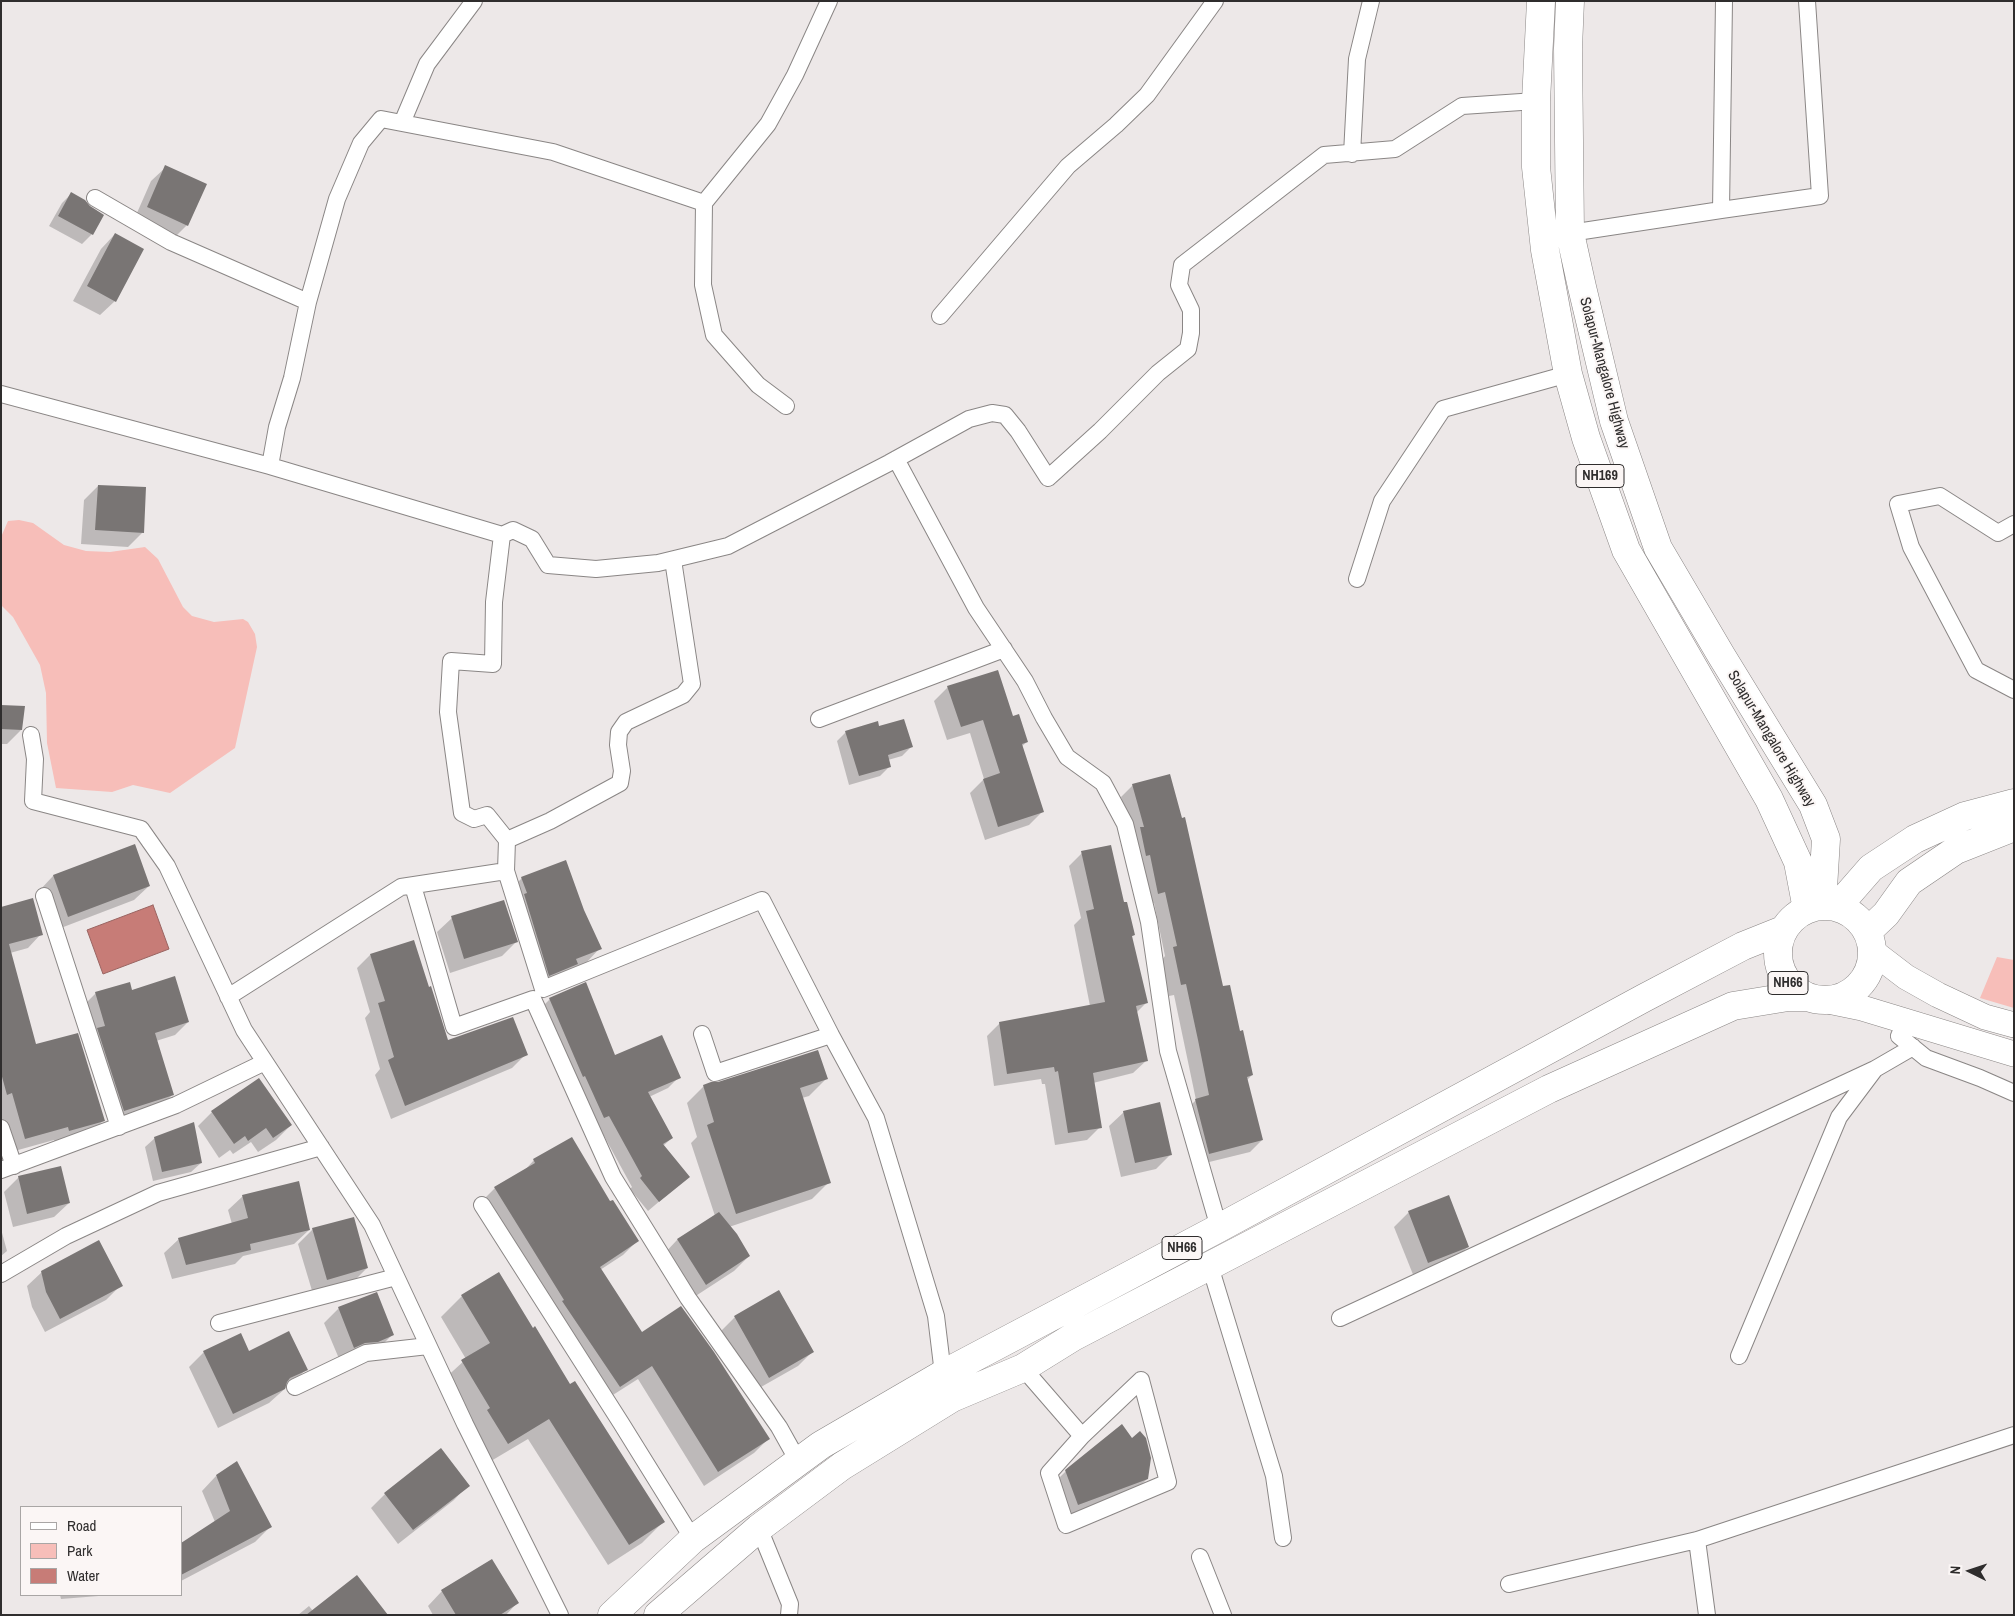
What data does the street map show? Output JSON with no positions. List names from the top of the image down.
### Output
{
  "streets": {
    "highway": ["Solapur-Mangalore Highway", "NH169", "NH66"]
  },
  "crossings": [
    ["Solapur-Mangalore Highway", "NH169"],
    ["Solapur-Mangalore Highway", "NH66"],
    ["NH169", "NH66"]
  ],
  "legend": ["Road", "Park", "Water"],
  "north": "left"
}
